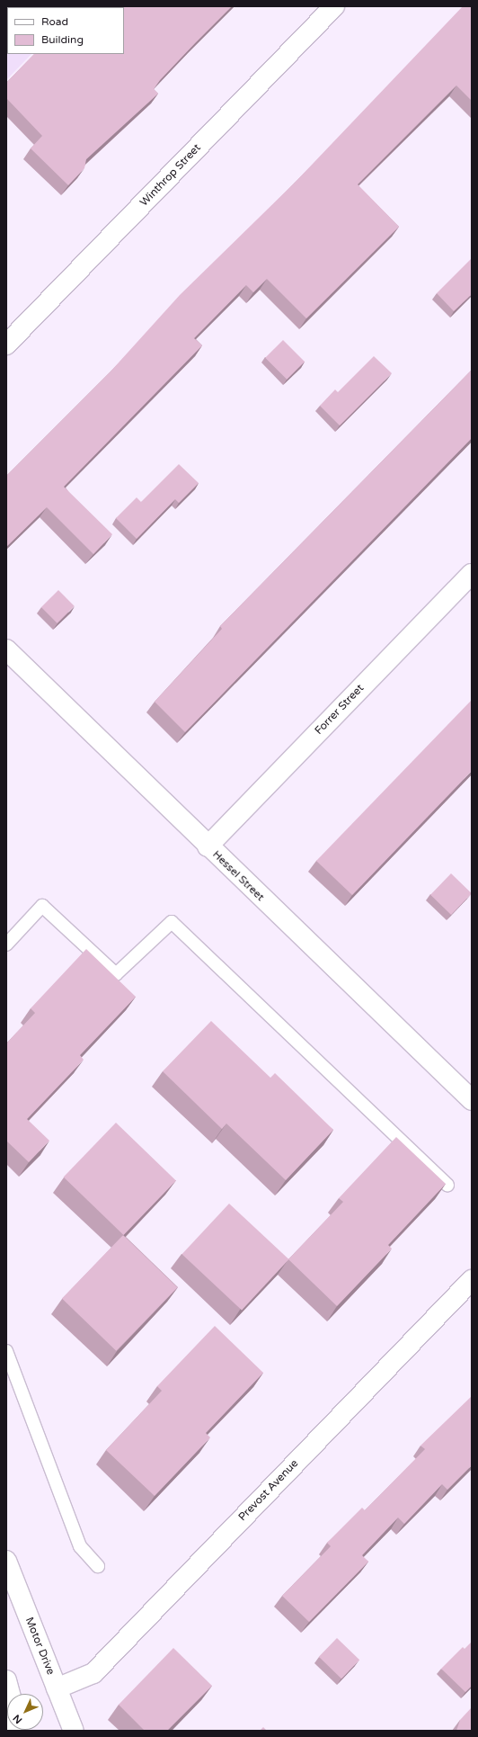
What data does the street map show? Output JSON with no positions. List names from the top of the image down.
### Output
{
  "streets": {
    "street": [
      "Winthrop Street",
      "Forrer Street",
      "Hessel Street",
      "Prevost Avenue",
      "Motor Drive"
    ]
  },
  "crossings": [
    ["Forrer Street", "Hessel Street"],
    ["Prevost Avenue", "Motor Drive"]
  ],
  "legend": ["Road", "Building"],
  "north": "bottom left"
}
